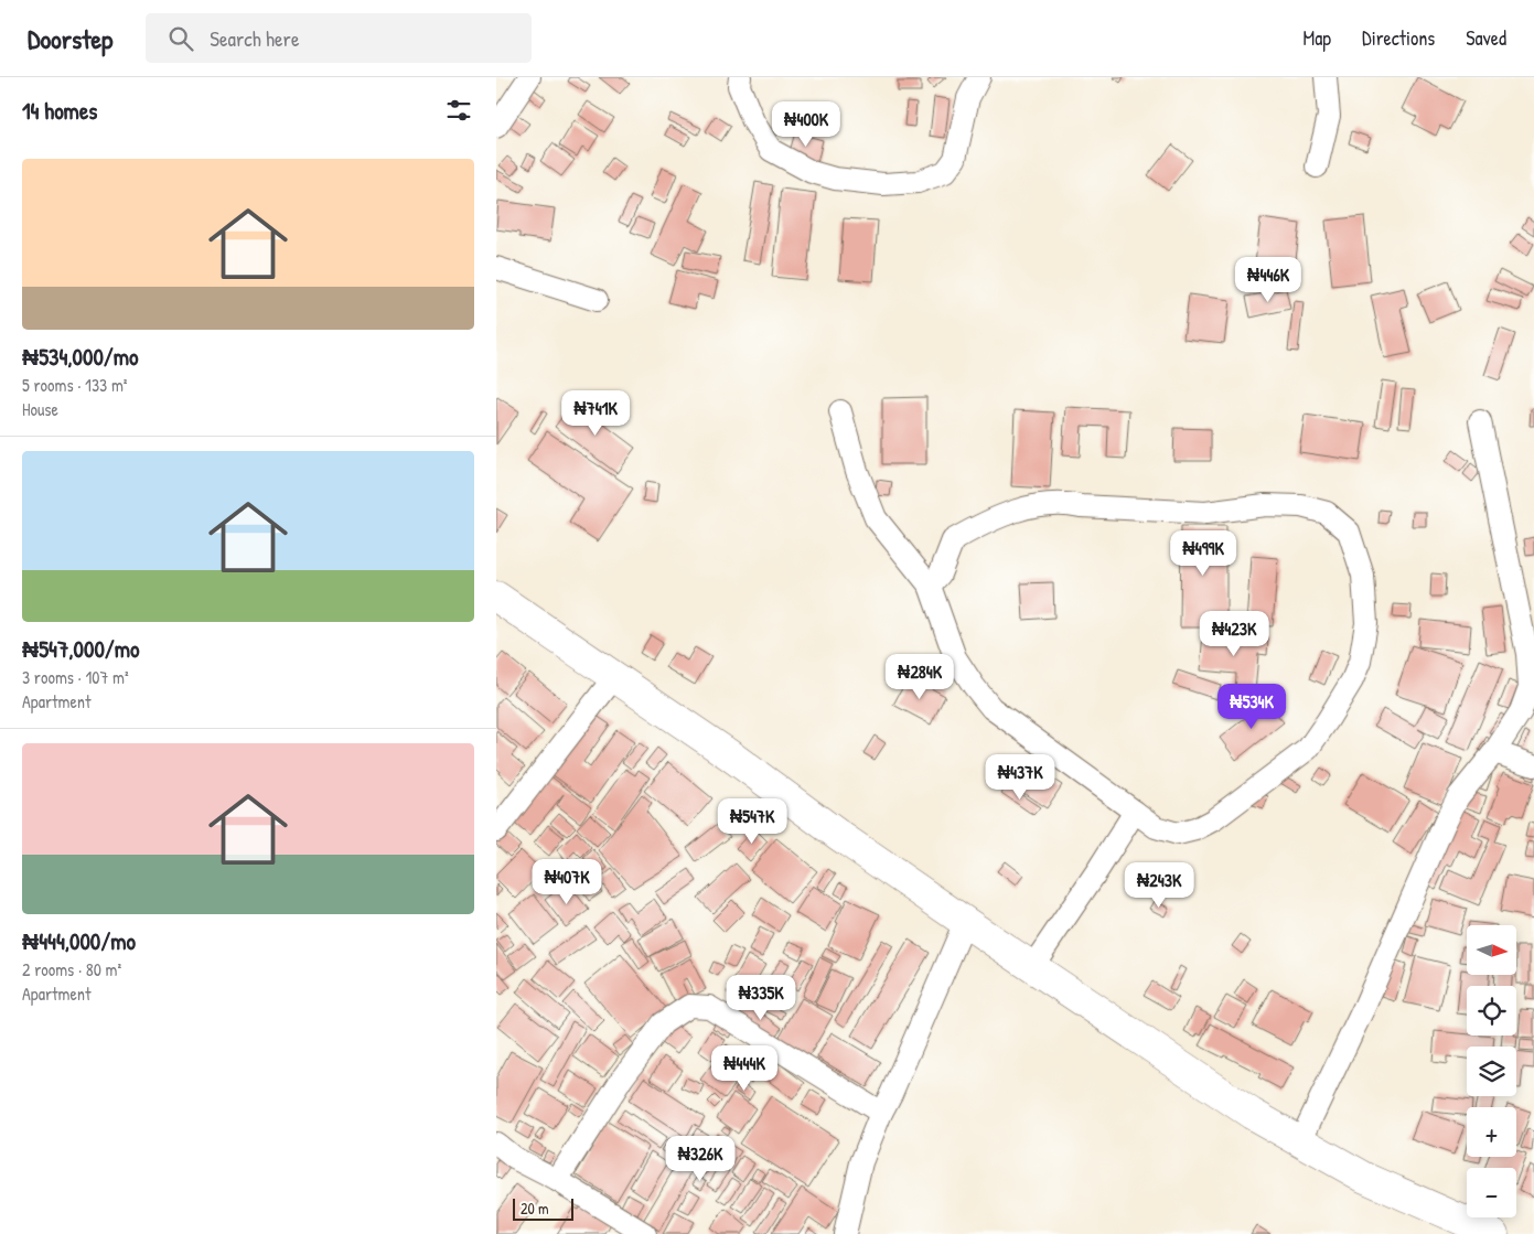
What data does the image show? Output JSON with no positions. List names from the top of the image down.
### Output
{
  "scale_bar": "20 m",
  "north": "right",
  "page": {
    "header": "Doorstep",
    "search": "Search here",
    "nav": ["Map", "Directions", "Saved"],
    "heading": "14 homes",
    "price": [
      "₦400K",
      "₦446K",
      "₦741K",
      "₦499K",
      "₦423K",
      "₦284K",
      "₦534K",
      "₦437K",
      "₦547K",
      "₦407K",
      "₦243K",
      "₦335K",
      "₦444K",
      "₦326K"
    ],
    "list": [
      {
        "name": "₦534,000/mo",
        "note": "5 rooms · 133 m² · House"
      },
      {
        "name": "₦547,000/mo",
        "note": "3 rooms · 107 m² · Apartment"
      },
      {
        "name": "₦444,000/mo",
        "note": "2 rooms · 80 m² · Apartment"
      }
    ],
    "map_buttons": ["+", "−"],
    "scale": "20 m"
  }
}
